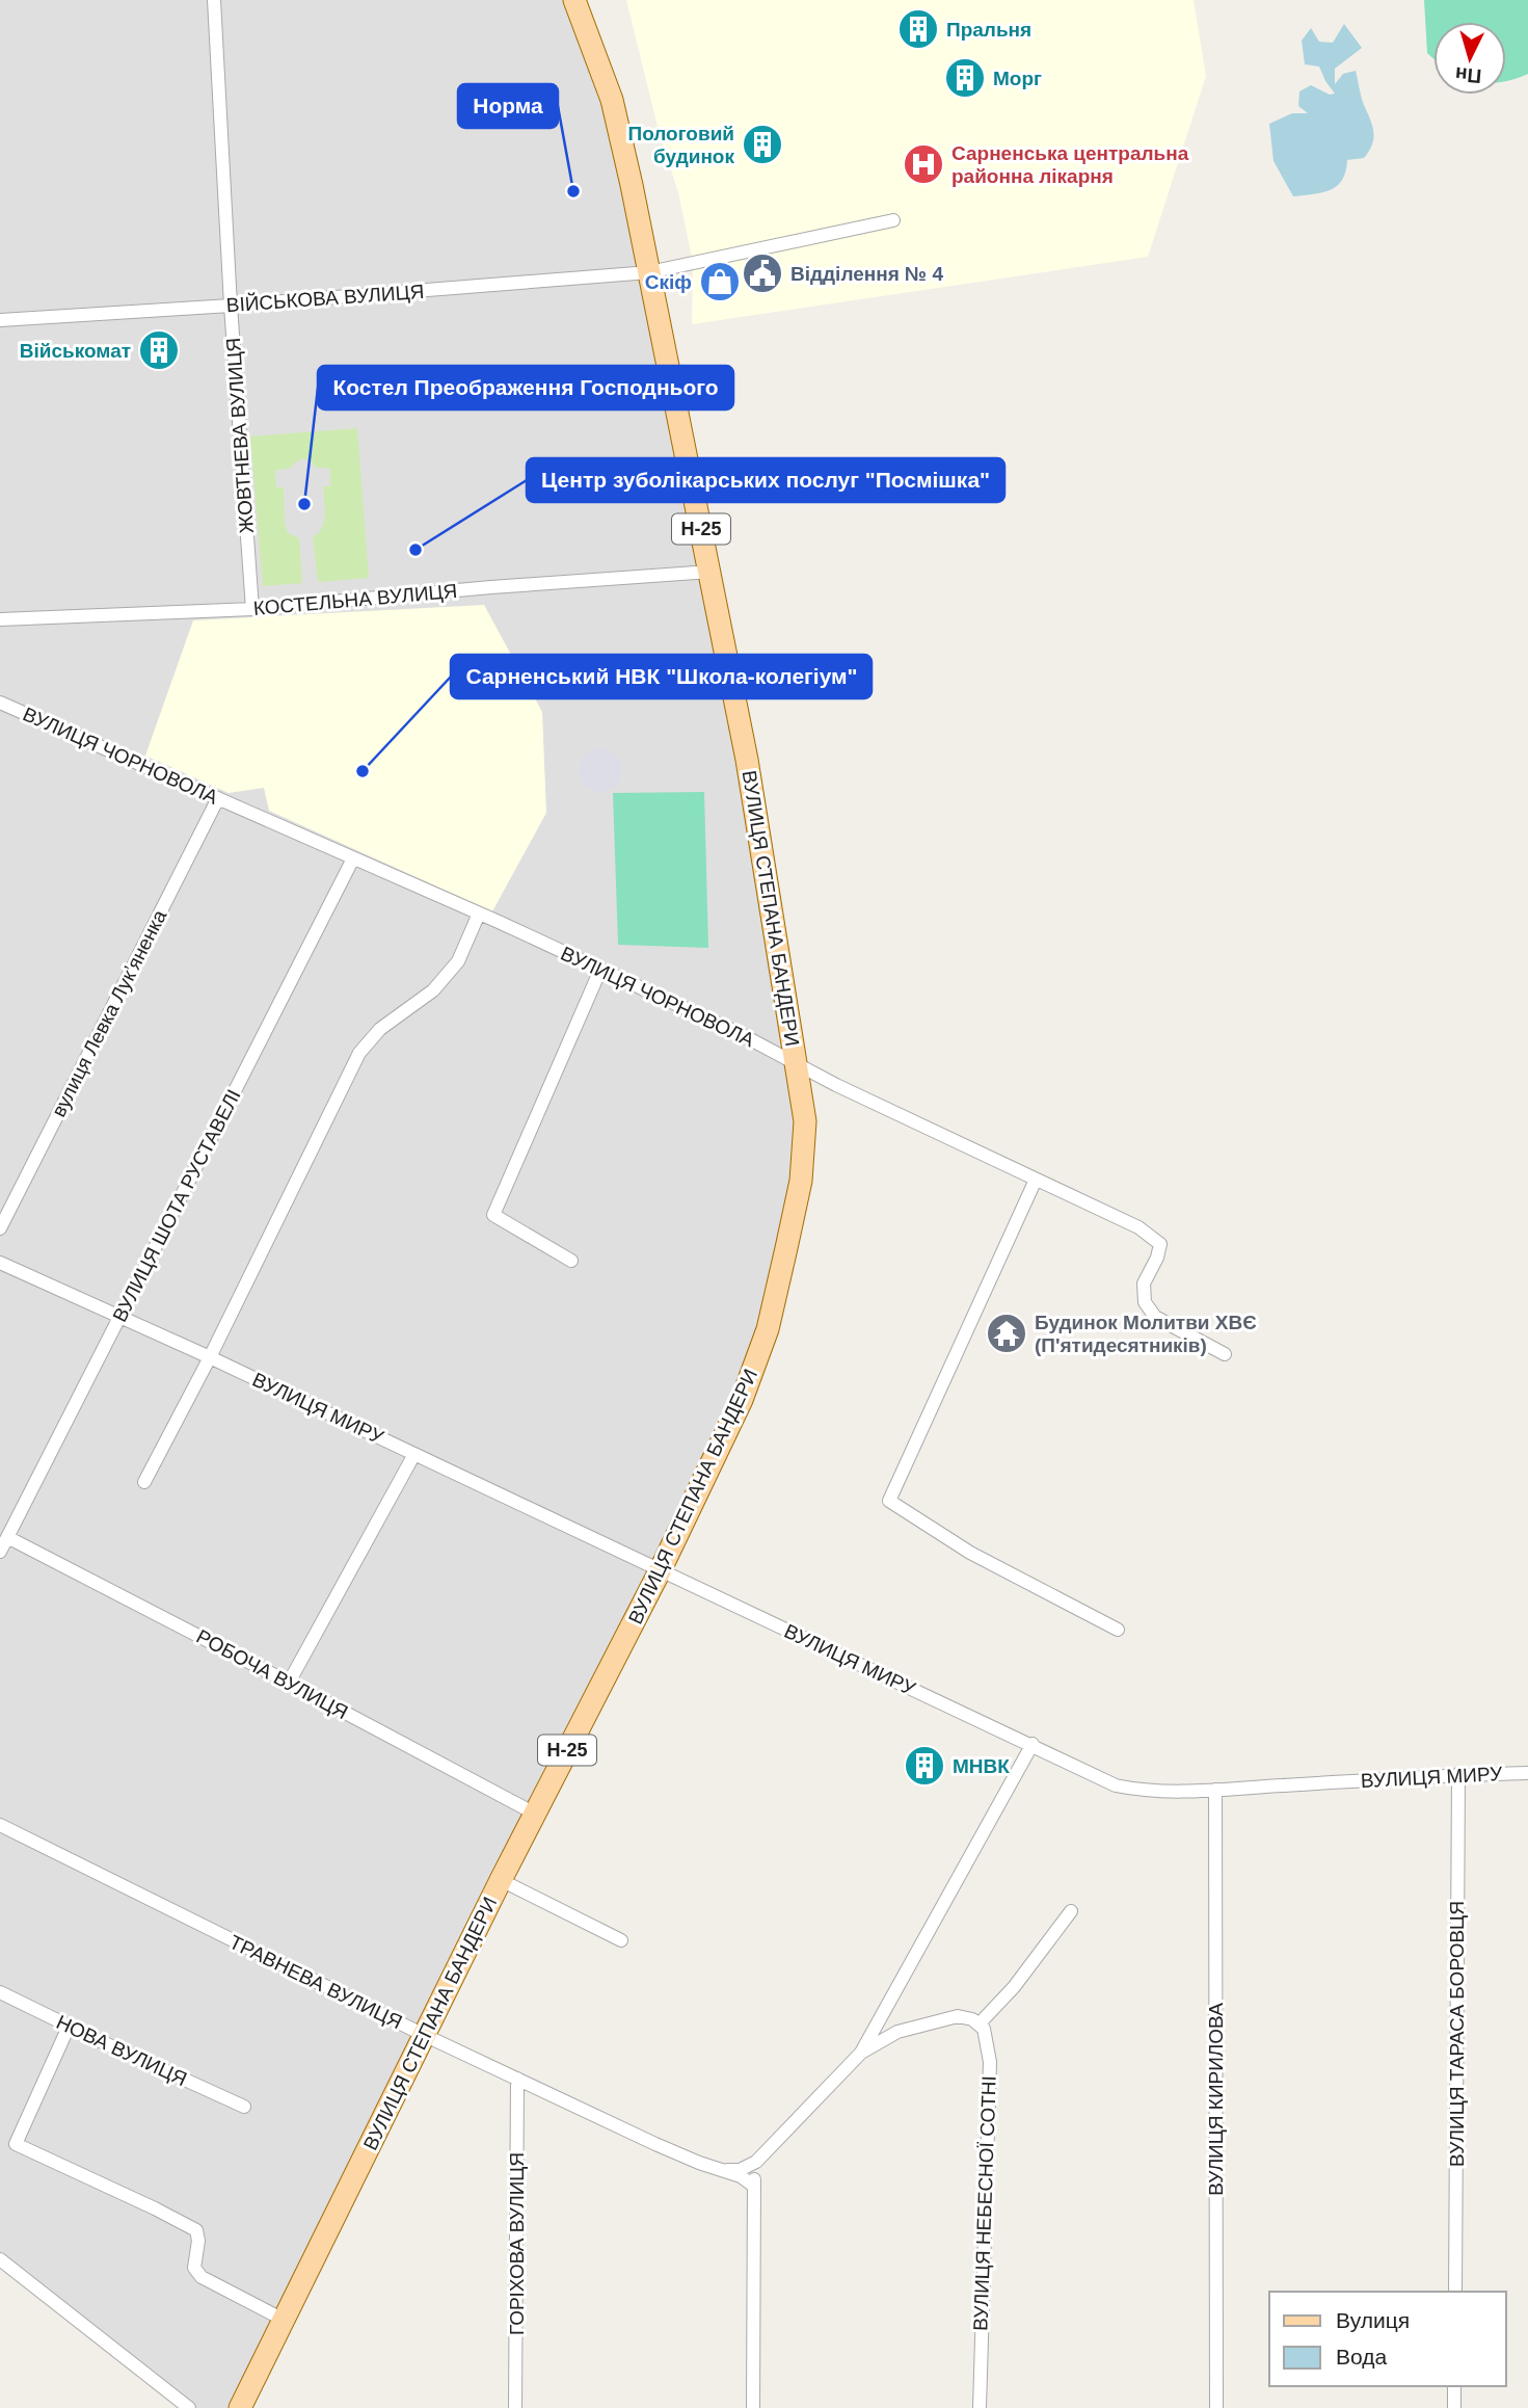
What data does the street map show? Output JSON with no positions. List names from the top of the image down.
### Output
{
  "streets": {
    "main road": ["Н-25", "ВУЛИЦЯ СТЕПАНА БАНДЕРИ"],
    "street": [
      "ВІЙСЬКОВА ВУЛИЦЯ",
      "ЖОВТНЕВА ВУЛИЦЯ",
      "КОСТЕЛЬНА ВУЛИЦЯ",
      "ВУЛИЦЯ ЧОРНОВОЛА",
      "вулиця Левка Лукʼяненка",
      "ВУЛИЦЯ ШОТА РУСТАВЕЛІ",
      "ВУЛИЦЯ МИРУ",
      "РОБОЧА ВУЛИЦЯ",
      "ТРАВНЕВА ВУЛИЦЯ",
      "ВУЛИЦЯ ТАРАСА БОРОВЦЯ",
      "НОВА ВУЛИЦЯ",
      "ВУЛИЦЯ КИРИЛОВА",
      "ВУЛИЦЯ НЕБЕСНОЇ СОТНІ",
      "ГОРІХОВА ВУЛИЦЯ"
    ]
  },
  "crossings": [
    ["ВІЙСЬКОВА ВУЛИЦЯ", "ЖОВТНЕВА ВУЛИЦЯ"],
    ["ВІЙСЬКОВА ВУЛИЦЯ", "ВУЛИЦЯ СТЕПАНА БАНДЕРИ"],
    ["ЖОВТНЕВА ВУЛИЦЯ", "КОСТЕЛЬНА ВУЛИЦЯ"],
    ["КОСТЕЛЬНА ВУЛИЦЯ", "ВУЛИЦЯ СТЕПАНА БАНДЕРИ"],
    ["ВУЛИЦЯ ЧОРНОВОЛА", "ВУЛИЦЯ СТЕПАНА БАНДЕРИ"],
    ["ВУЛИЦЯ ЧОРНОВОЛА", "вулиця Левка Лукʼяненка"],
    ["ВУЛИЦЯ ЧОРНОВОЛА", "ВУЛИЦЯ ШОТА РУСТАВЕЛІ"],
    ["ВУЛИЦЯ СТЕПАНА БАНДЕРИ", "ВУЛИЦЯ МИРУ"],
    ["ВУЛИЦЯ СТЕПАНА БАНДЕРИ", "РОБОЧА ВУЛИЦЯ"],
    ["ВУЛИЦЯ СТЕПАНА БАНДЕРИ", "ТРАВНЕВА ВУЛИЦЯ"],
    ["ВУЛИЦЯ ШОТА РУСТАВЕЛІ", "ВУЛИЦЯ МИРУ"],
    ["ВУЛИЦЯ ШОТА РУСТАВЕЛІ", "РОБОЧА ВУЛИЦЯ"],
    ["ВУЛИЦЯ МИРУ", "ВУЛИЦЯ ТАРАСА БОРОВЦЯ"],
    ["ВУЛИЦЯ МИРУ", "ВУЛИЦЯ КИРИЛОВА"],
    ["ТРАВНЕВА ВУЛИЦЯ", "ГОРІХОВА ВУЛИЦЯ"]
  ],
  "places": {
    "building": [
      "Пральня",
      "Морг",
      "Пологовий будинок",
      "Військомат",
      "МНВК"
    ],
    "hospital": ["Сарненська центральна районна лікарня"],
    "other": [
      "Норма",
      "Костел Преображення Господнього",
      "Центр зуболікарських послуг \"Посмішка\"",
      "Сарненський НВК \"Школа-колегіум\""
    ],
    "public building": ["Відділення № 4"],
    "shop": ["Скіф"],
    "temple": ["Будинок Молитви ХВЄ (П'ятидесятників)"]
  },
  "legend": ["Вулиця", "Вода"],
  "north": "bottom"
}
